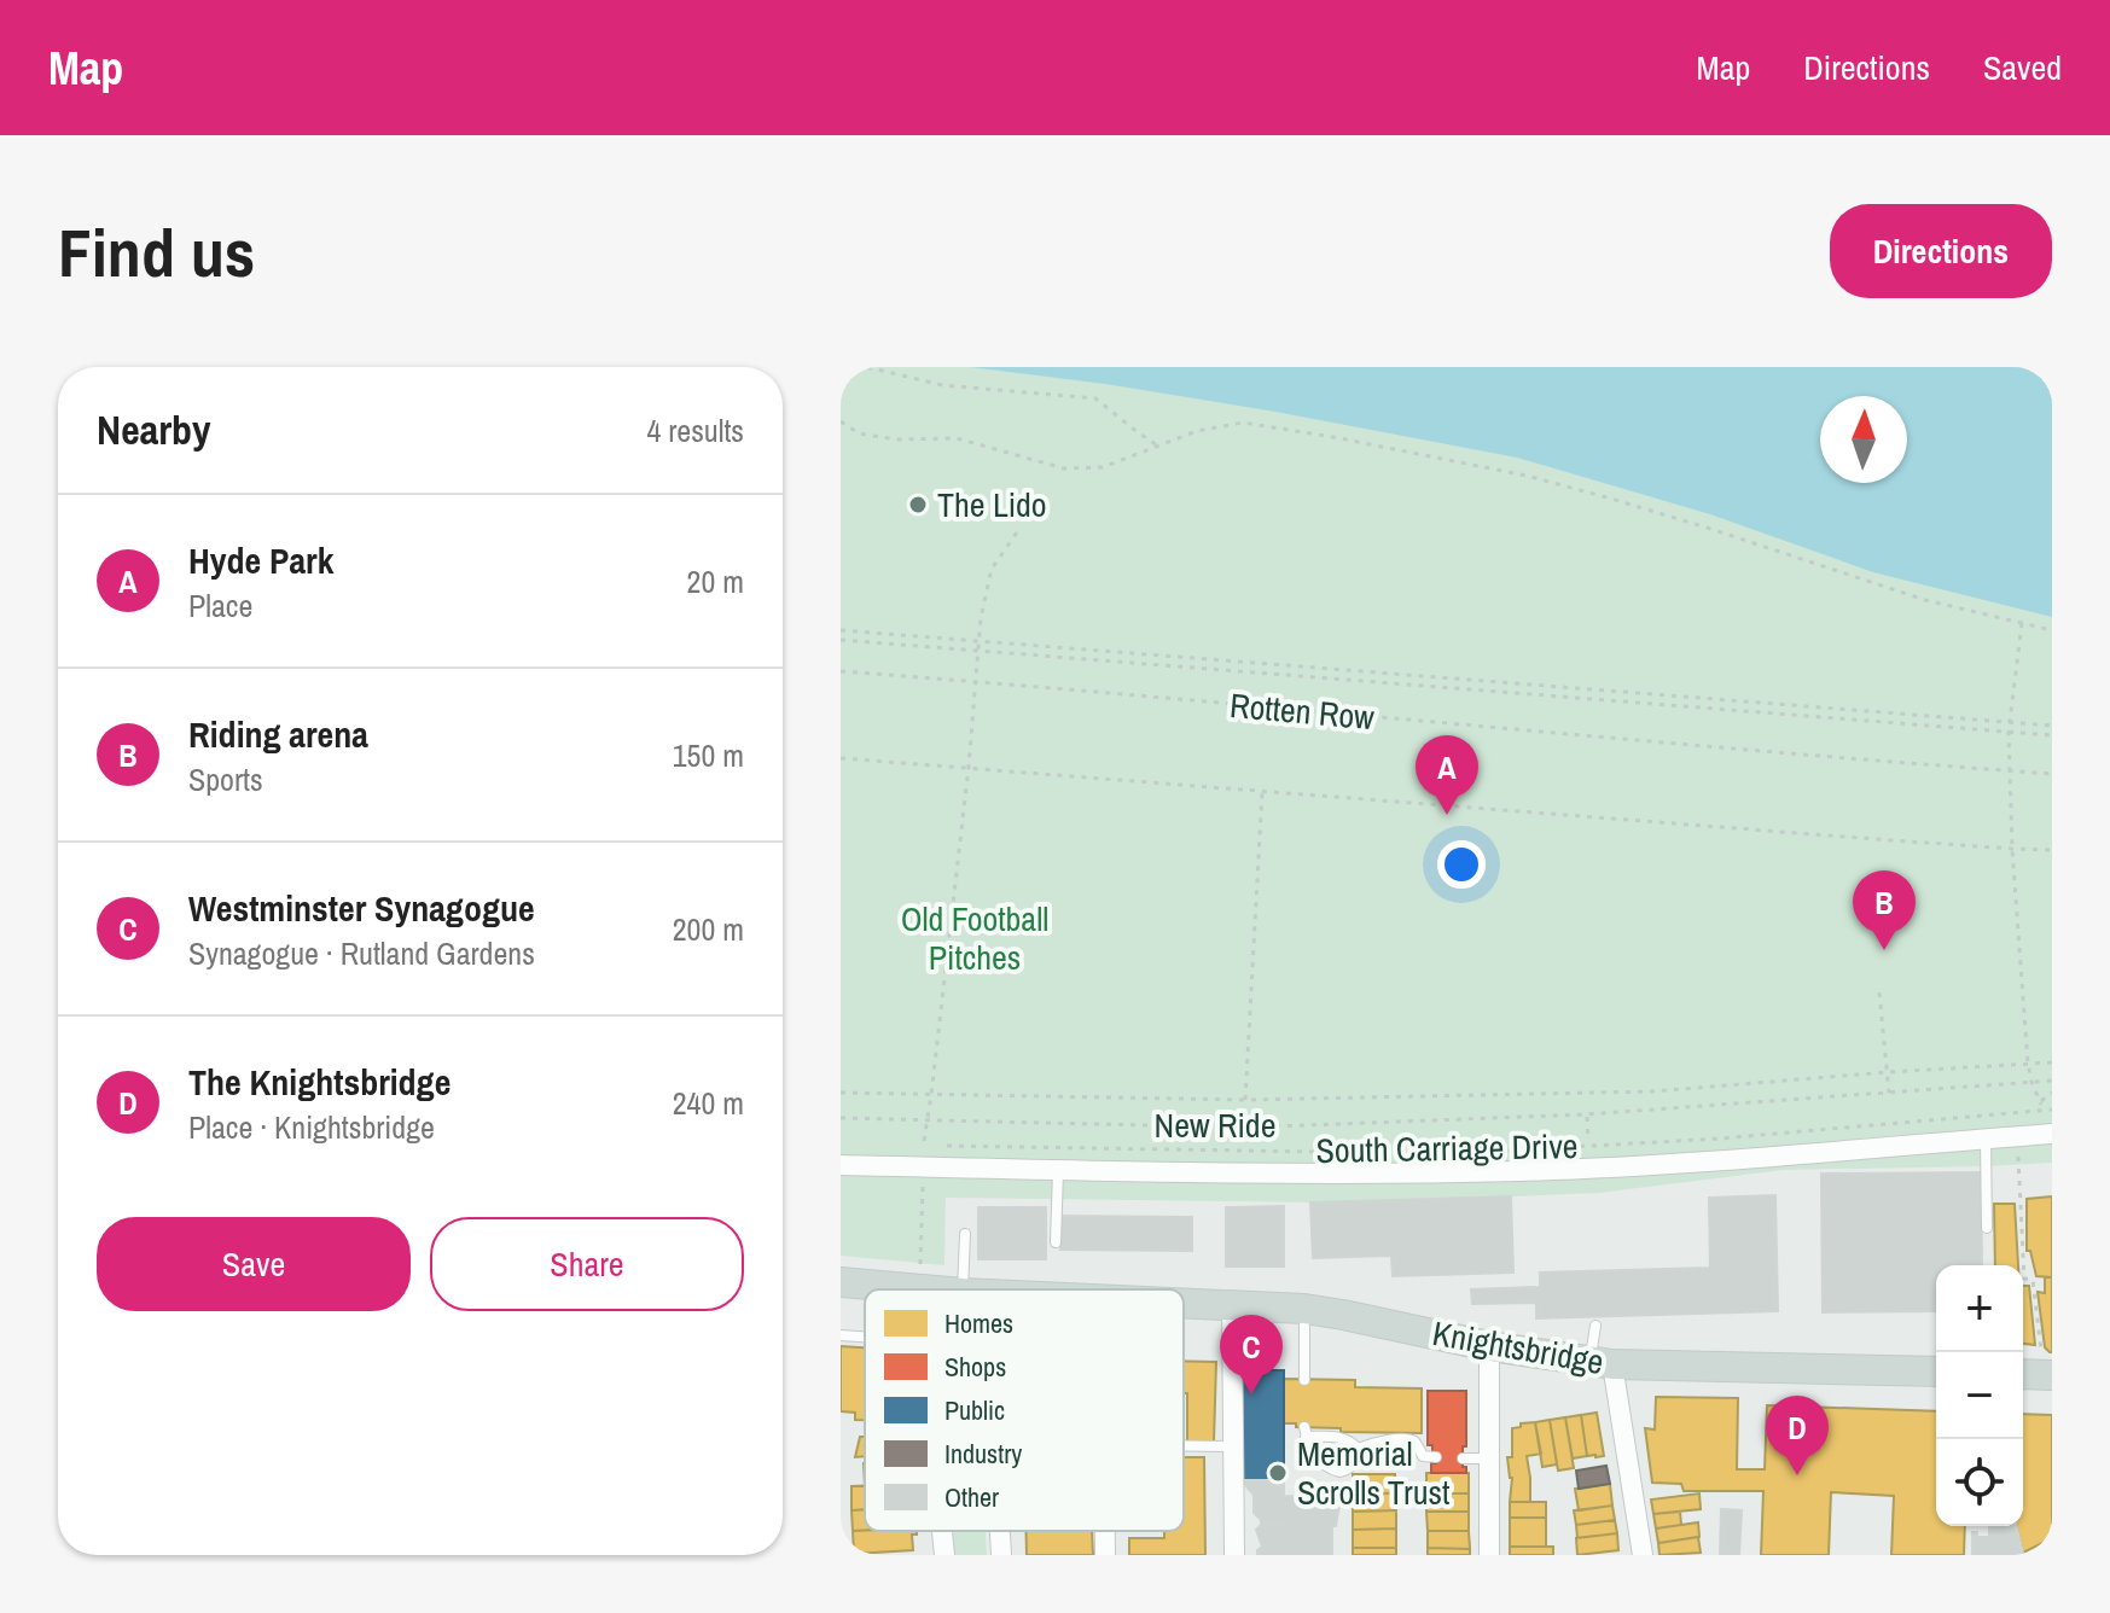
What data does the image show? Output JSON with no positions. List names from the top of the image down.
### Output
{
  "streets": {
    "main road": ["Knightsbridge"],
    "street": ["South Carriage Drive"],
    "path": ["Rotten Row", "New Ride"]
  },
  "parks": ["Old Football Pitches"],
  "places": ["The Lido", "Memorial Scrolls Trust"],
  "legend": [
    "Homes",
    "Shops",
    "Public",
    "Industry",
    "Other"
  ],
  "north": "top",
  "page": {
    "header": "Map",
    "nav": ["Map", "Directions", "Saved"],
    "buttons": [
      "Directions",
      ["Save", "Share"]
    ],
    "title": "Find us",
    "heading": ["Nearby", "4 results"],
    "list": [
      {
        "mark": "A",
        "name": "Hyde Park",
        "note": "Place",
        "value": "20 m"
      },
      {
        "mark": "B",
        "name": "Riding arena",
        "note": "Sports",
        "value": "150 m"
      },
      {
        "mark": "C",
        "name": "Westminster Synagogue",
        "note": "Synagogue · Rutland Gardens",
        "value": "200 m"
      },
      {
        "mark": "D",
        "name": "The Knightsbridge",
        "note": "Place · Knightsbridge",
        "value": "240 m"
      }
    ],
    "pins": [
      "A",
      "B",
      "C",
      "D"
    ],
    "map_buttons": ["+", "−"]
  }
}
